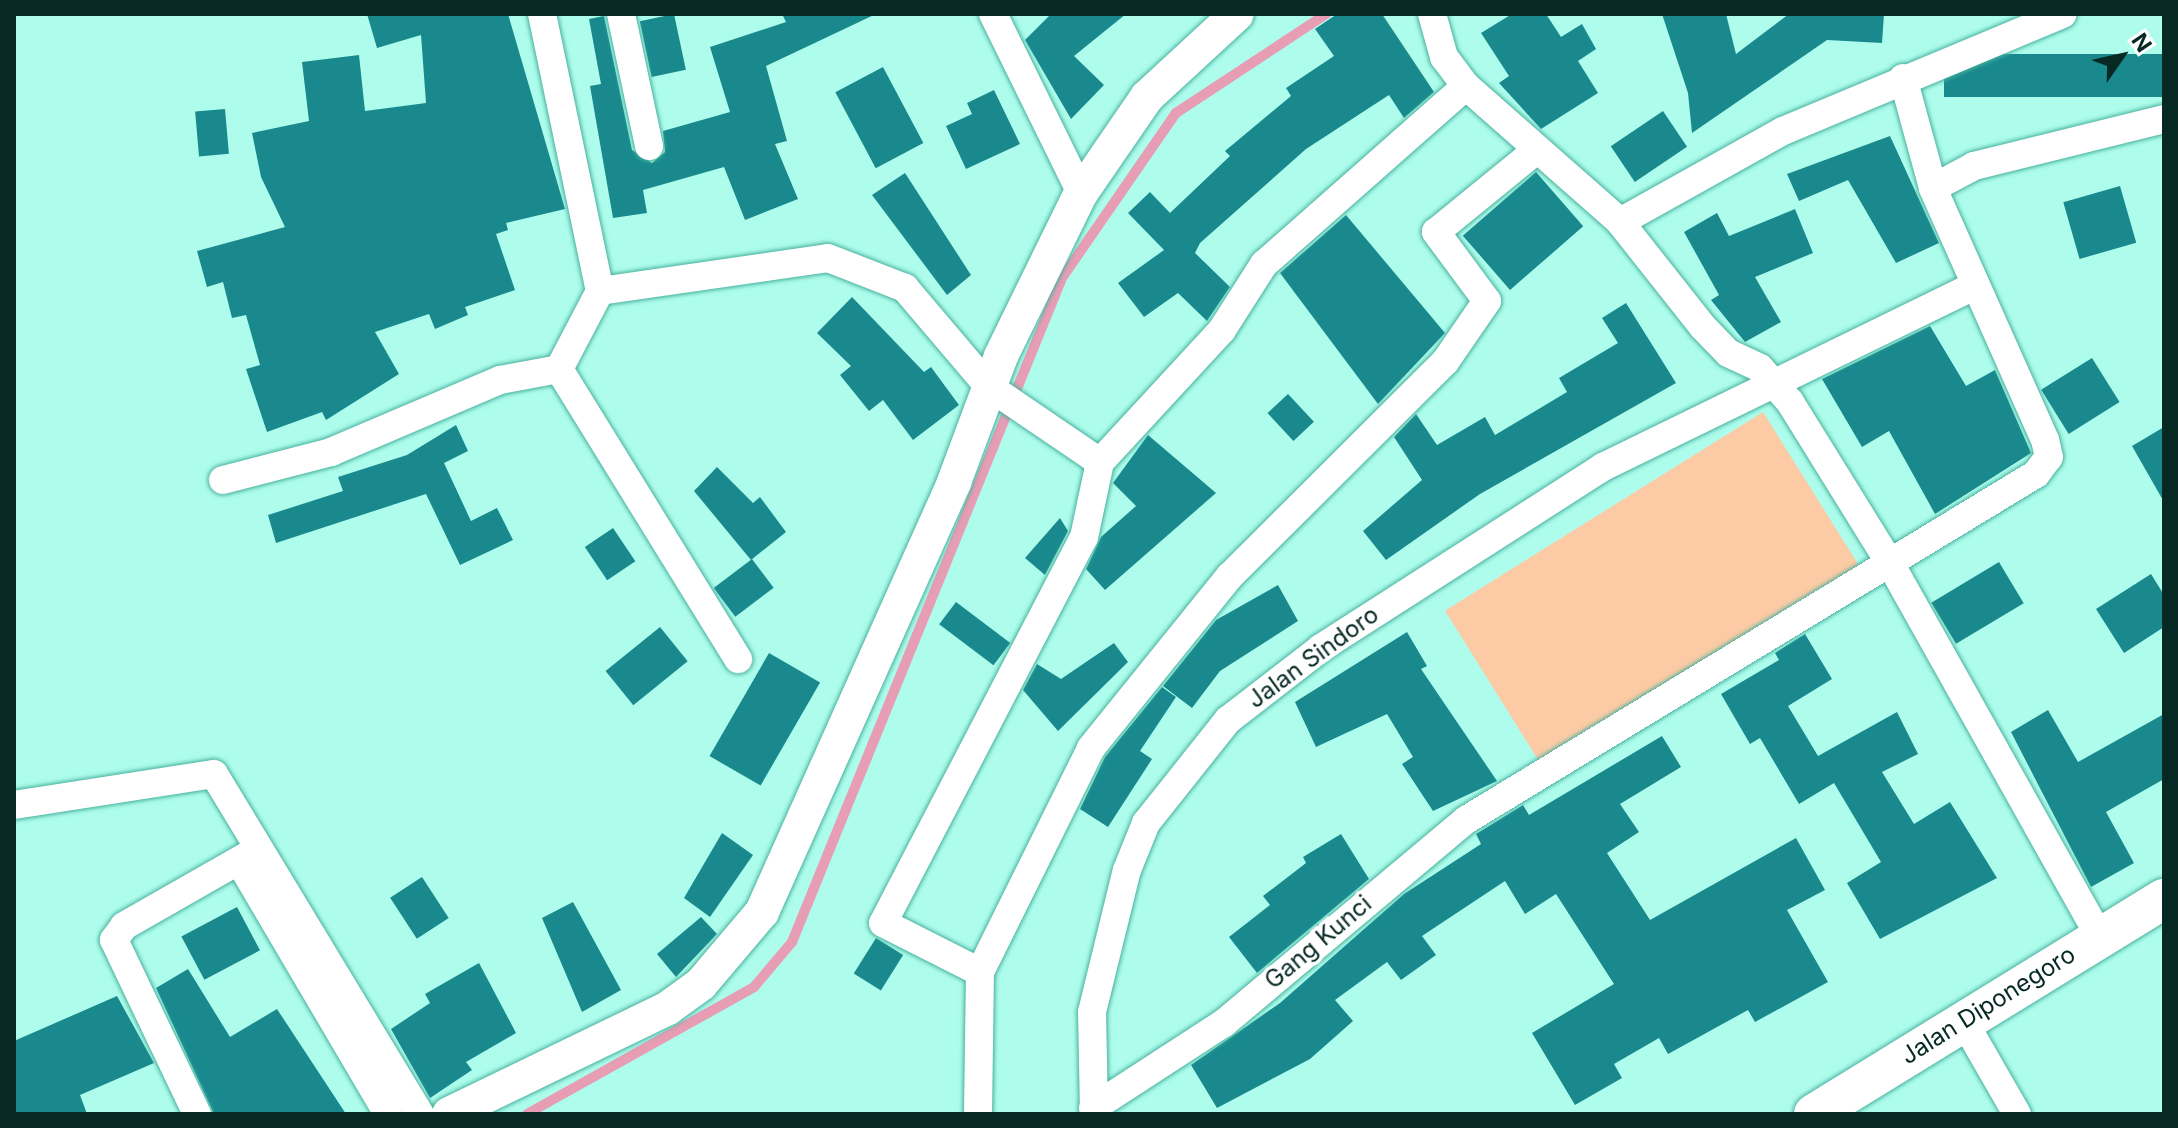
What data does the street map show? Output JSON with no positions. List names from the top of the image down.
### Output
{
  "streets": {
    "main road": ["Jalan Diponegoro"],
    "street": ["Jalan Sindoro", "Gang Kunci"]
  },
  "crossings": [
    ["Jalan Sindoro", "Gang Kunci"]
  ],
  "north": "top right"
}
